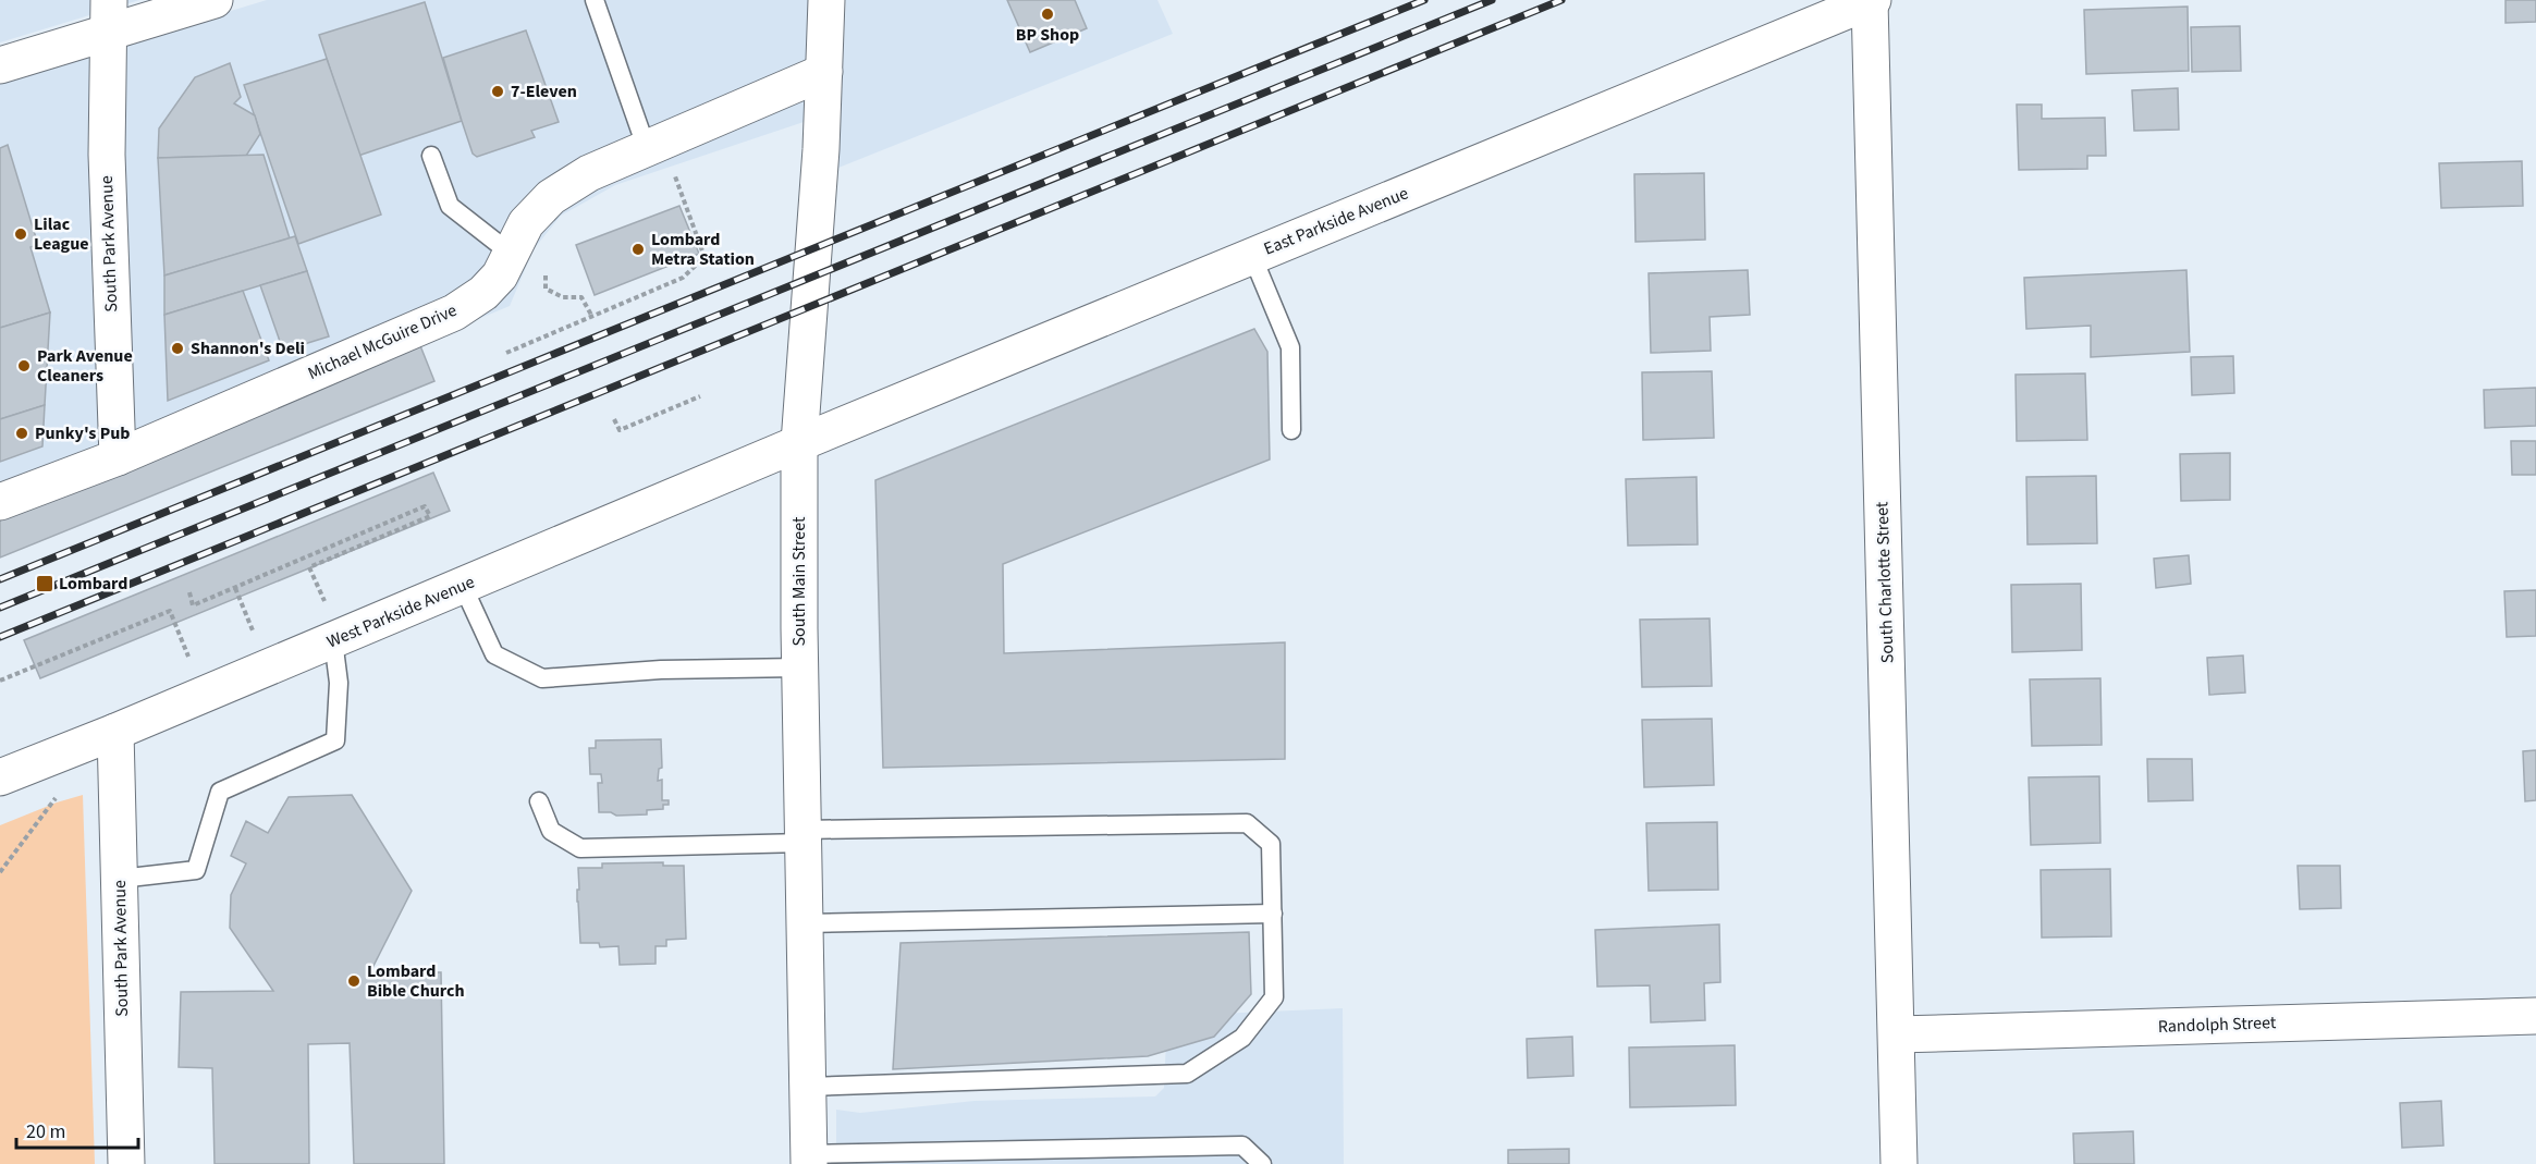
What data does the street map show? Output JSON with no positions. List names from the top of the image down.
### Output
{
  "streets": {
    "street": [
      "East Parkside Avenue",
      "South Park Avenue",
      "Michael McGuire Drive",
      "South Main Street",
      "South Charlotte Street",
      "West Parkside Avenue",
      "Randolph Street"
    ]
  },
  "crossings": [
    ["East Parkside Avenue", "South Main Street"],
    ["East Parkside Avenue", "South Charlotte Street"],
    ["East Parkside Avenue", "West Parkside Avenue"],
    ["South Park Avenue", "Michael McGuire Drive"],
    ["South Park Avenue", "West Parkside Avenue"],
    ["Michael McGuire Drive", "South Main Street"],
    ["South Main Street", "West Parkside Avenue"],
    ["South Charlotte Street", "Randolph Street"]
  ],
  "places": {
    "other": [
      "BP Shop",
      "7-Eleven",
      "Lilac League",
      "Lombard Metra Station",
      "Shannon's Deli",
      "Park Avenue Cleaners",
      "Punky's Pub",
      "Lombard Bible Church"
    ],
    "transit": ["Lombard"]
  },
  "scale_bar": "20 m"
}
